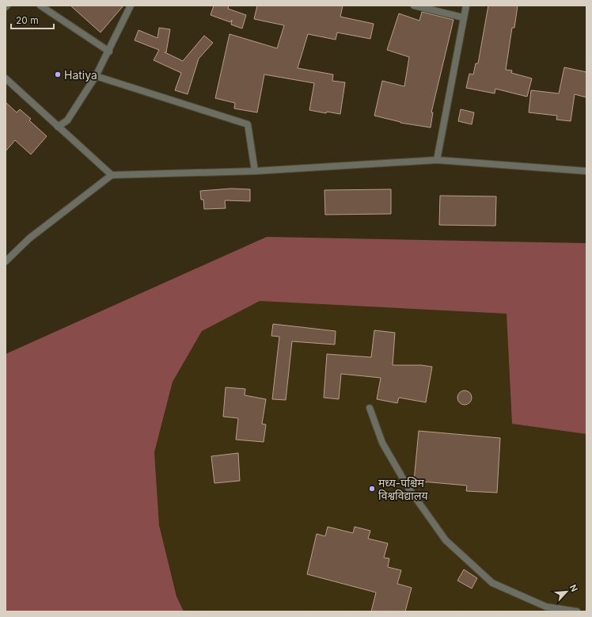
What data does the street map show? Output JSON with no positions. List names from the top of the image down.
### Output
{
  "places": ["Hatiya", "मध्य-पश्चिम विश्वविद्यालय"],
  "scale_bar": "20 m",
  "north": "top right"
}
